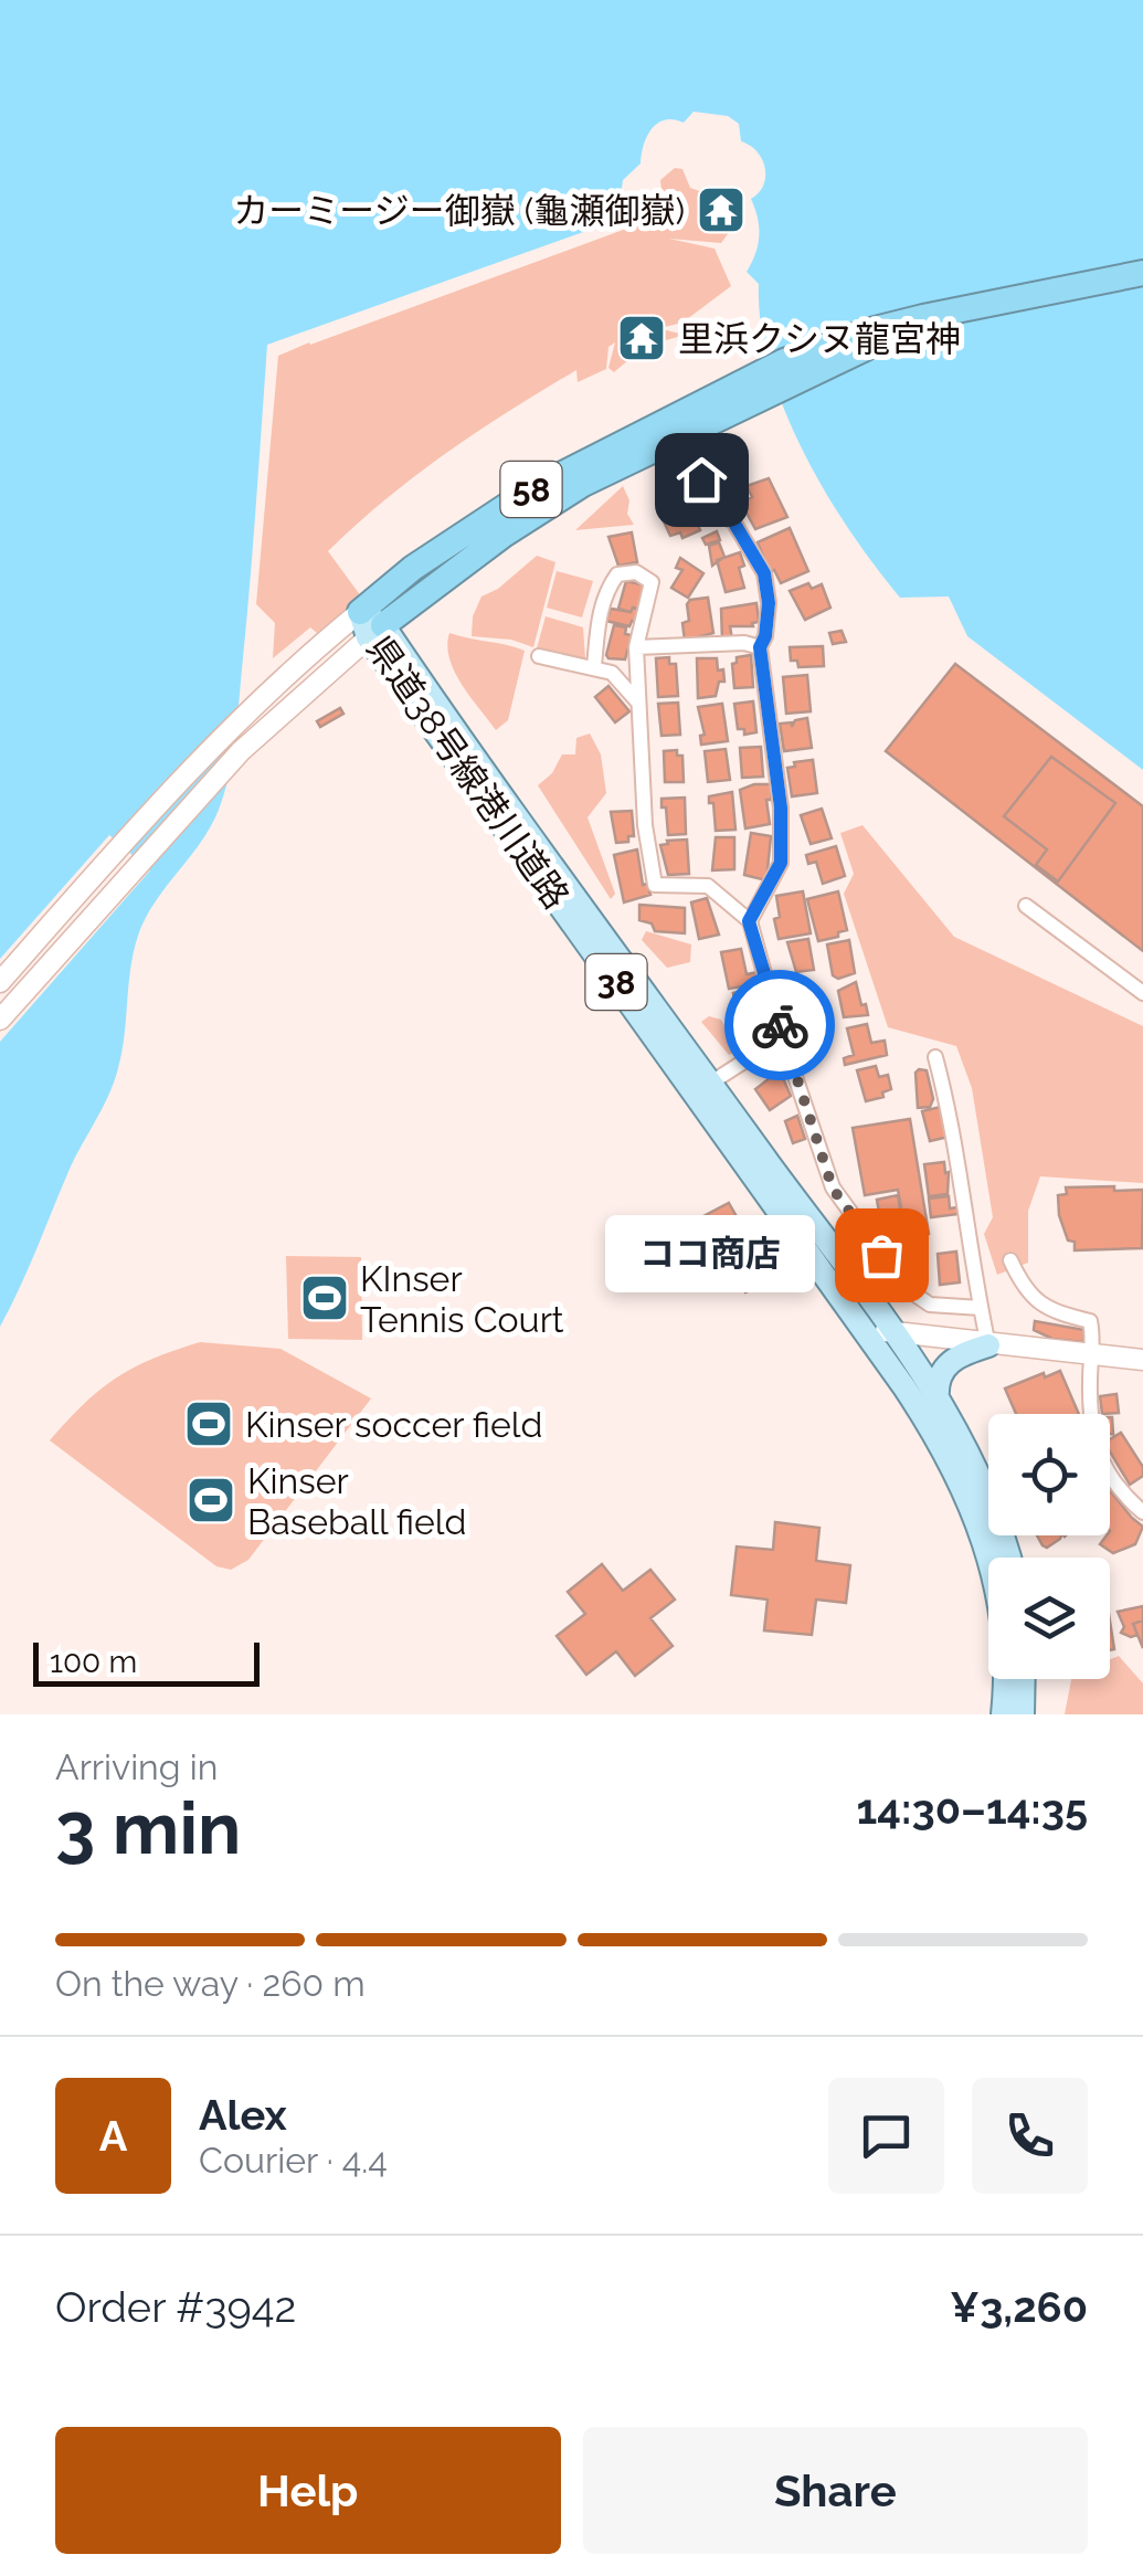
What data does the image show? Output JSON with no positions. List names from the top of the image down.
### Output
{
  "streets": {
    "highway": ["58"],
    "main road": ["県道38号線港川道路", "38"]
  },
  "crossings": [
    ["58", "県道38号線港川道路"]
  ],
  "places": {
    "temple": ["カーミージー御嶽 (龜瀬御嶽)", "里浜クシヌ龍宮神"],
    "other": ["ココ商店"],
    "sports": ["KInser Tennis Court", "Kinser soccer field", "Kinser Baseball field"]
  },
  "scale_bar": "100 m",
  "page": {
    "bubble": "ココ商店",
    "scale": "100 m",
    "heading": ["3 min", "Arriving in", "14:30–14:35"],
    "panel": [
      "Alex",
      "Courier · 4.4",
      "Order #3942",
      "¥3,260"
    ],
    "bar": "On the way · 260 m",
    "round": "A",
    "buttons": ["Help", "Share"]
  }
}
